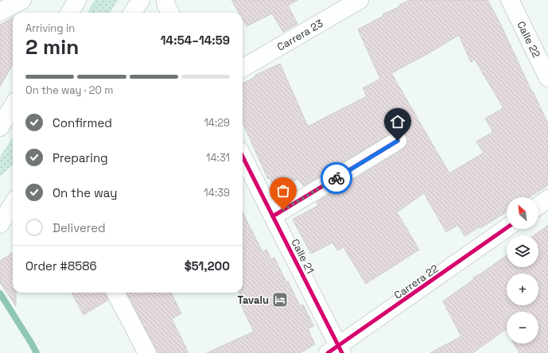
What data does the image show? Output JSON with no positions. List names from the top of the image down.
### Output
{
  "streets": {
    "main road": [
      "Carrera 23",
      "Calle 22",
      "Calle 21",
      "Carrera 22"
    ]
  },
  "crossings": [
    ["Calle 21", "Carrera 22"]
  ],
  "places": {
    "hotel": ["Tavalu"]
  },
  "north": "top left",
  "page": {
    "heading": ["2 min", "Arriving in", "14:54–14:59"],
    "panel": ["Order #8586", "$51,200"],
    "bar": "On the way · 20 m",
    "list": [
      ["Confirmed", "14:29"],
      ["Preparing", "14:31"],
      ["On the way", "14:39"],
      "Delivered"
    ],
    "map_buttons": ["+", "−"]
  }
}
